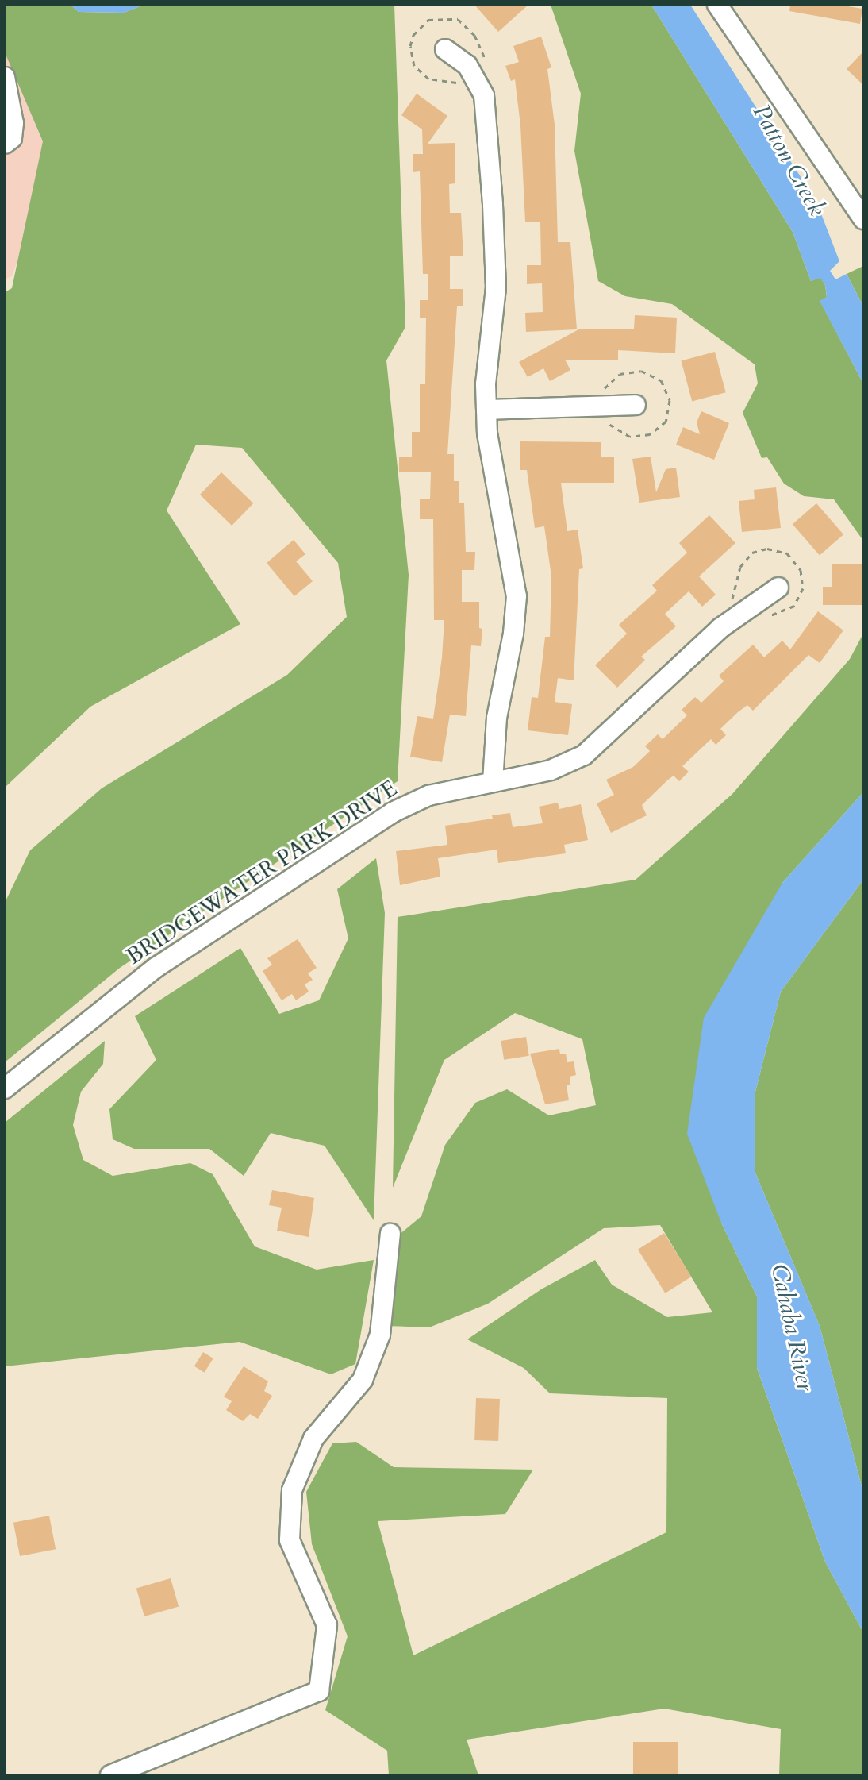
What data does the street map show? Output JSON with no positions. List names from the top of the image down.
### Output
{
  "streets": {
    "street": ["BRIDGEWATER PARK DRIVE"]
  },
  "water": ["Patton Creek", "Cahaba River"]
}
